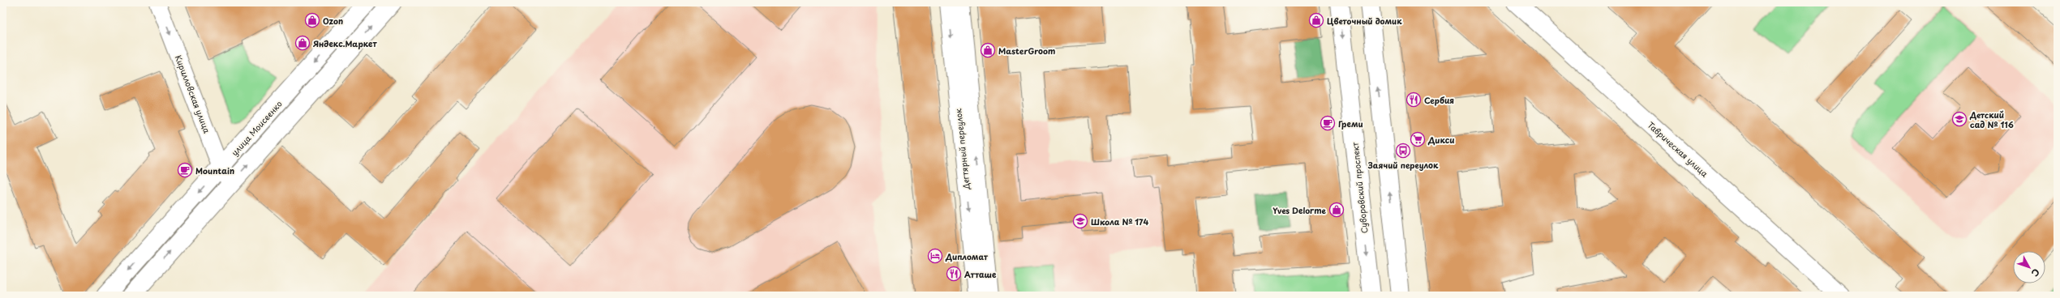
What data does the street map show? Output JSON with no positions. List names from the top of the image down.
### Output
{
  "streets": {
    "street": [
      "Кирилловская улица",
      "улица Моисеенко",
      "Дегтярный переулок",
      "Таврическая улица",
      "Суворовский проспект"
    ]
  },
  "crossings": [
    ["Кирилловская улица", "улица Моисеенко"]
  ],
  "one_way": ["Кирилловская улица"],
  "places": {
    "shop": [
      "Ozon",
      "Цветочный домик",
      "Яндекс.Маркет",
      "MasterGroom",
      "Yves Delorme"
    ],
    "restaurant": ["Сербия", "Атташе"],
    "school or university": ["Детский сад № 116", "Школа № 174"],
    "cafe": ["Греми", "Mountain"],
    "supermarket": ["Дикси"],
    "bus stop": ["Заячий переулок"],
    "hotel": ["Дипломат"]
  },
  "north": "bottom right"
}
